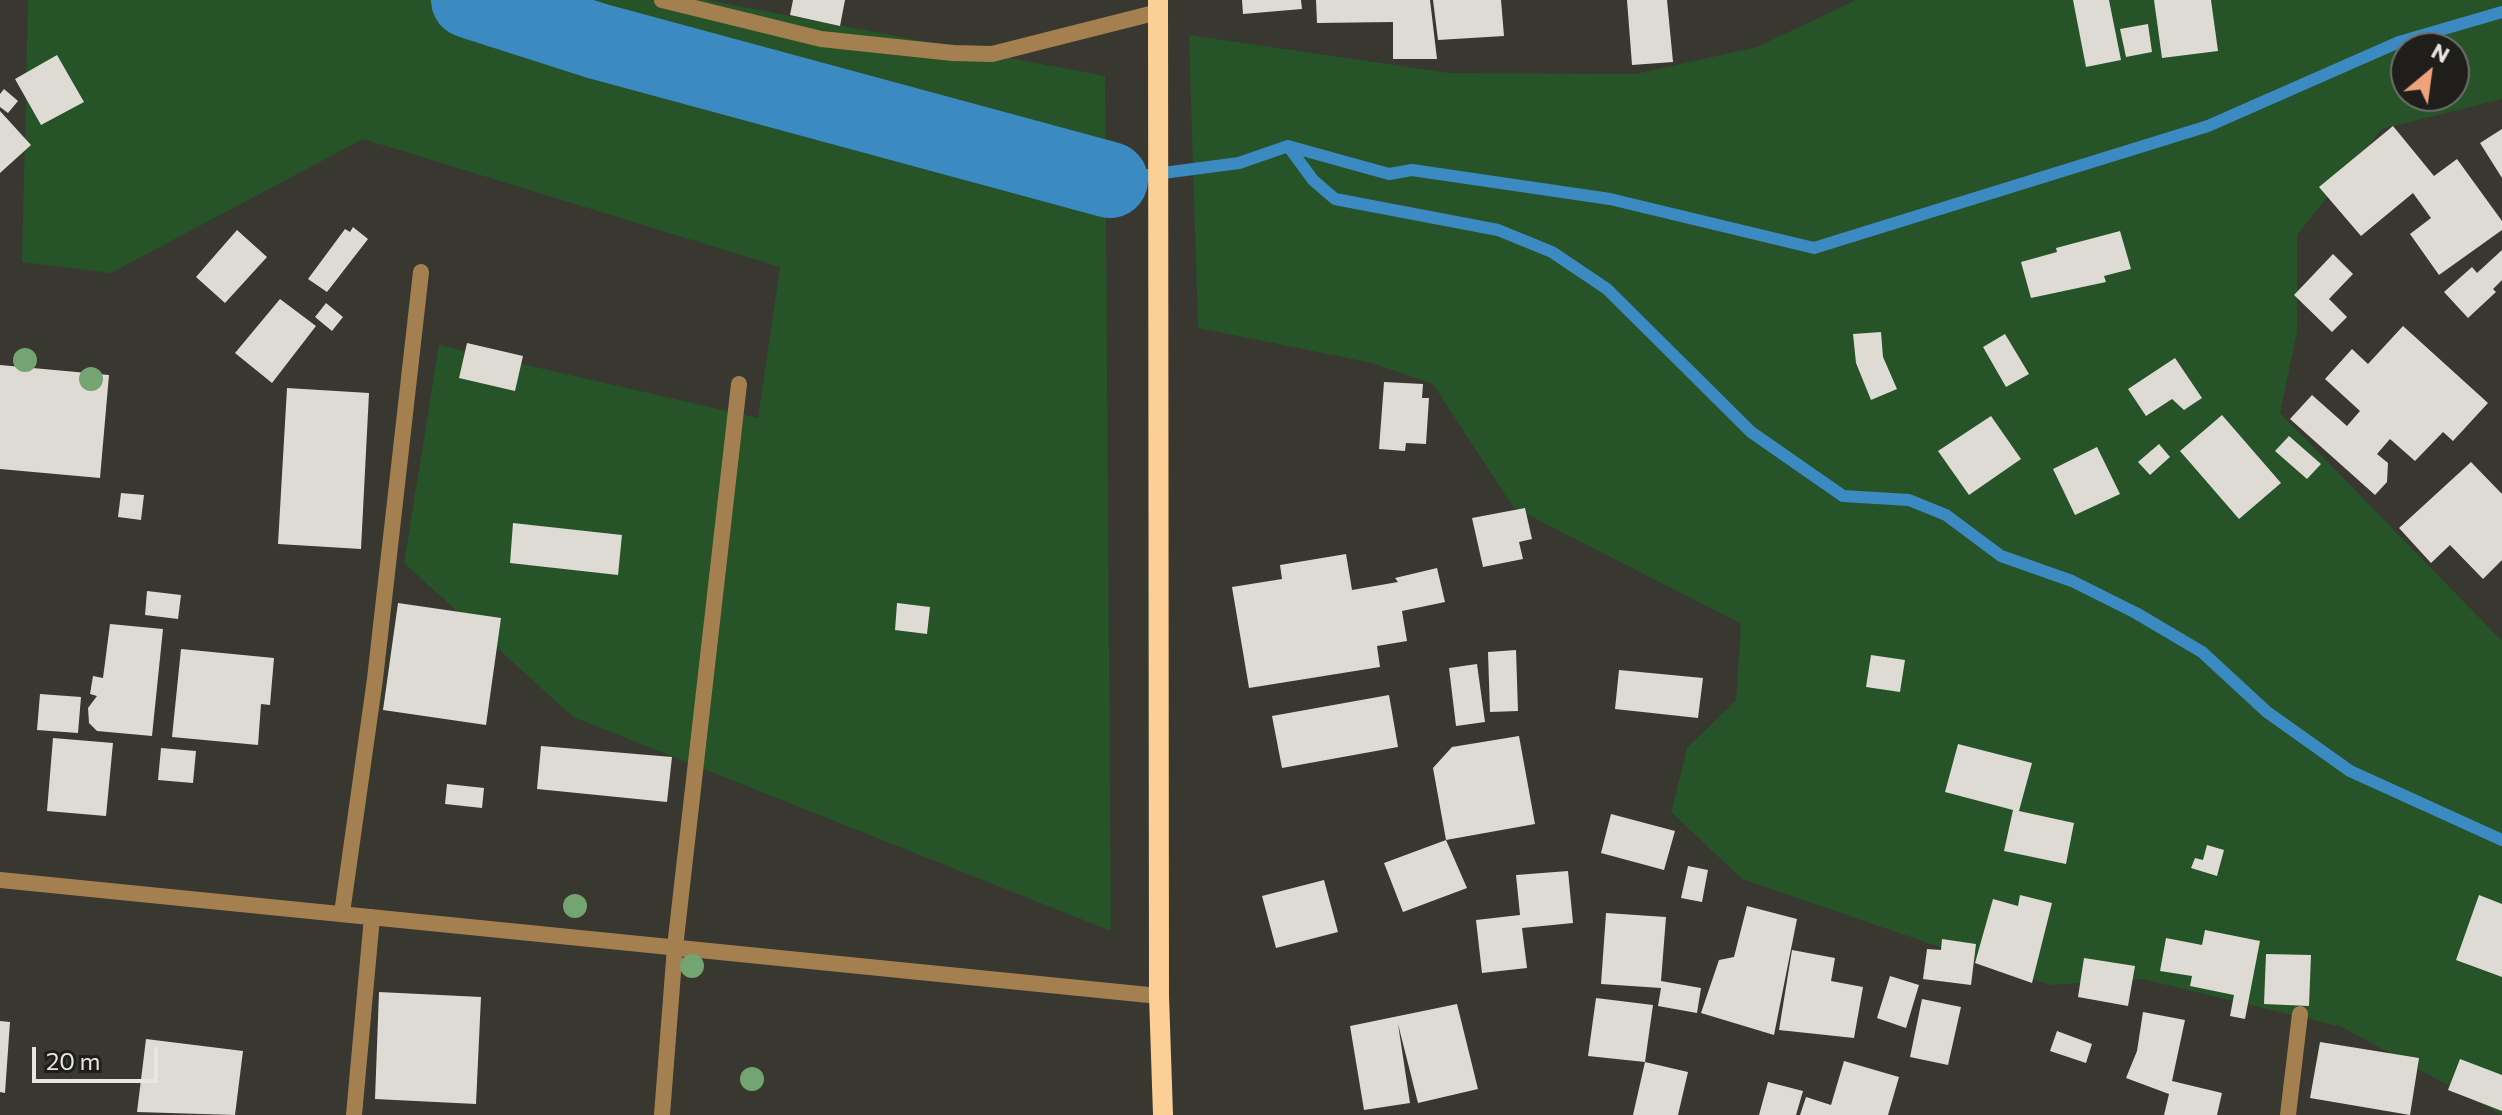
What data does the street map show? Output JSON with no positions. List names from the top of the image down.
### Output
{
  "scale_bar": "20 m",
  "north": "top right"
}
